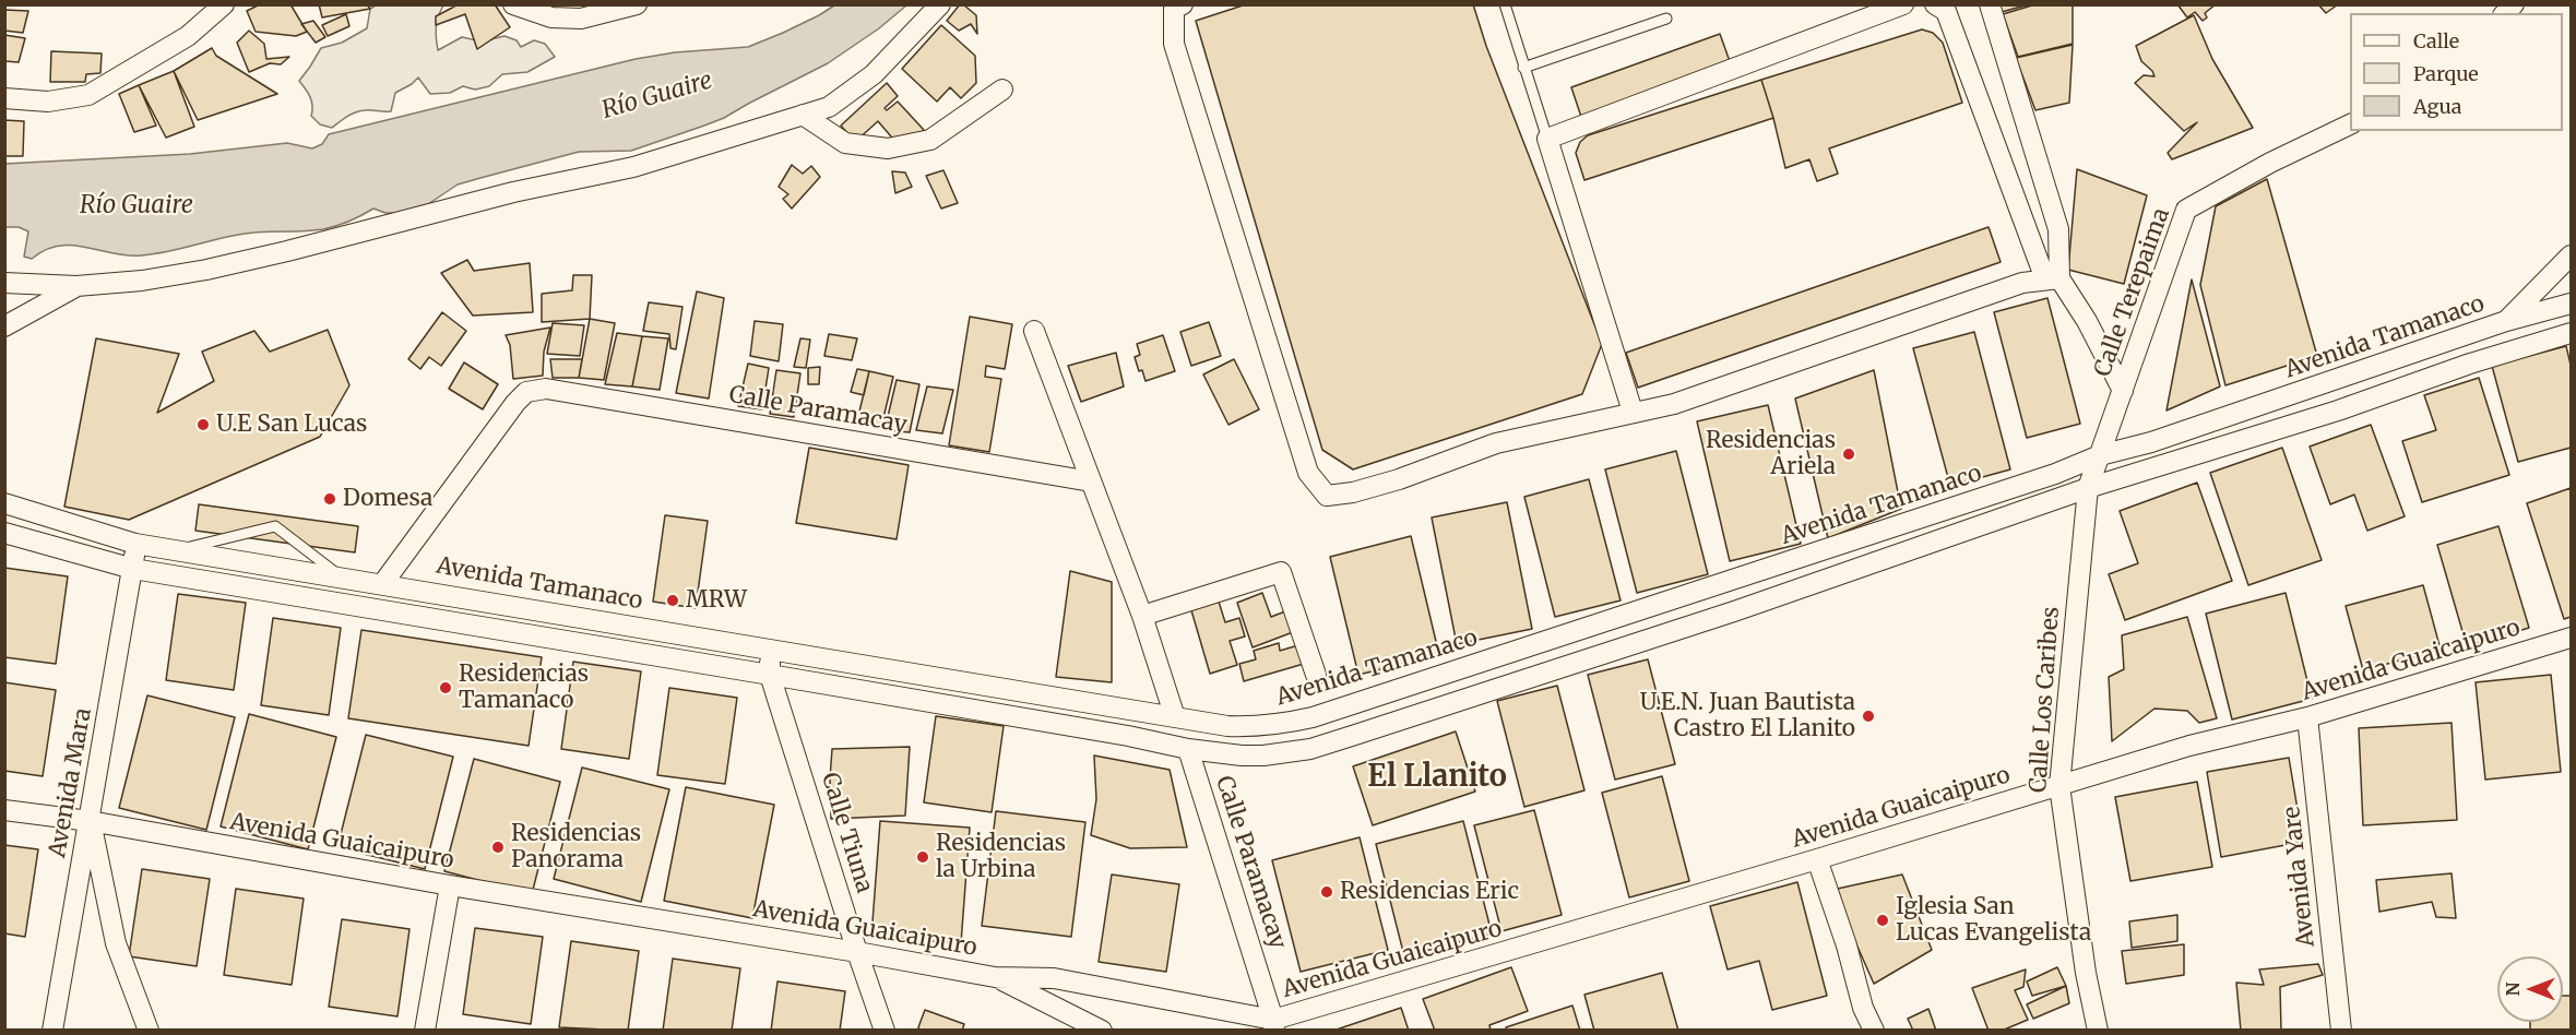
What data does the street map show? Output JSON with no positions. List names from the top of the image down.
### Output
{
  "streets": {
    "street": [
      "Calle Terepaima",
      "Avenida Tamanaco",
      "Calle Paramacay",
      "Avenida Guaicaipuro",
      "Calle Los Caribes",
      "Avenida Mara",
      "Calle Tiuna",
      "Avenida Yare"
    ]
  },
  "crossings": [
    ["Calle Terepaima", "Avenida Tamanaco"],
    ["Calle Terepaima", "Calle Los Caribes"],
    ["Avenida Tamanaco", "Calle Paramacay"],
    ["Avenida Tamanaco", "Avenida Mara"],
    ["Avenida Tamanaco", "Calle Tiuna"],
    ["Calle Paramacay", "Avenida Guaicaipuro"],
    ["Avenida Guaicaipuro", "Calle Los Caribes"],
    ["Avenida Guaicaipuro", "Avenida Mara"],
    ["Avenida Guaicaipuro", "Calle Tiuna"],
    ["Avenida Guaicaipuro", "Avenida Yare"]
  ],
  "districts": ["El Llanito"],
  "water": ["Río Guaire"],
  "places": [
    "U.E San Lucas",
    "Residencias Ariela",
    "Domesa",
    "MRW",
    "Residencias Tamanaco",
    "U.E.N. Juan Bautista Castro El Llanito",
    "Residencias Panorama",
    "Residencias la Urbina",
    "Residencias Eric",
    "Iglesia San Lucas Evangelista"
  ],
  "legend": ["Calle", "Parque", "Agua"],
  "north": "left"
}
